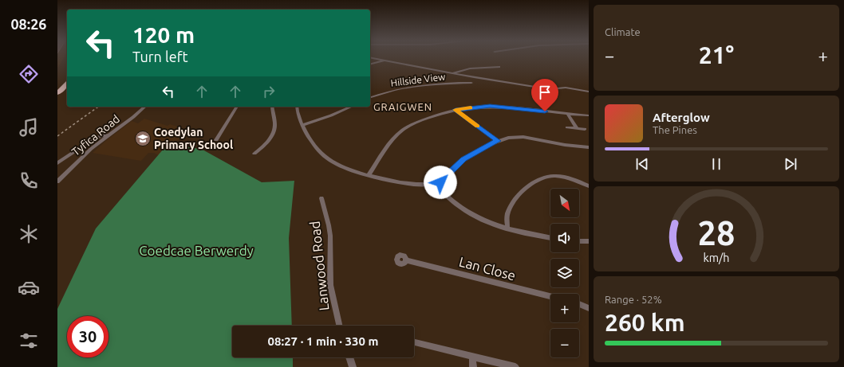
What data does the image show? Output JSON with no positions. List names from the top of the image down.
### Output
{
  "streets": {
    "street": [
      "Hillside View",
      "Tyfica Road",
      "Lanwood Road",
      "Lan Close"
    ]
  },
  "districts": ["GRAIGWEN"],
  "parks": ["Coedcae Berwerdy"],
  "places": {
    "school or university": ["Coedylan Primary School"]
  },
  "north": "bottom right",
  "page": {
    "tabs": "08:26",
    "tile": [
      "Climate",
      ["Range · 52%", "260 km"]
    ],
    "turn": ["120 m", "Turn left"],
    "heat": ["−", "21°", "+"],
    "song": ["Afterglow", "The Pines"],
    "map_buttons": ["+", "−"],
    "limit": "30",
    "trip": "08:27 · 1 min · 330 m",
    "gauge": ["28", "km/h"]
  }
}
